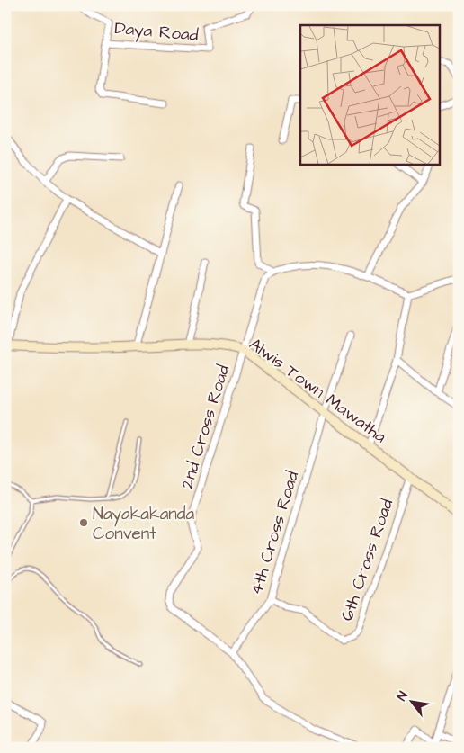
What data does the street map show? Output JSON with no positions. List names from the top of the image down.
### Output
{
  "streets": {
    "street": [
      "Daya Road",
      "Alwis Town Mawatha",
      "2nd Cross Road",
      "4th Cross Road",
      "6th Cross Road"
    ]
  },
  "crossings": [
    ["Alwis Town Mawatha", "2nd Cross Road"],
    ["Alwis Town Mawatha", "4th Cross Road"],
    ["Alwis Town Mawatha", "6th Cross Road"],
    ["2nd Cross Road", "4th Cross Road"],
    ["4th Cross Road", "6th Cross Road"]
  ],
  "places": ["Nayakakanda Convent"],
  "north": "top left"
}
